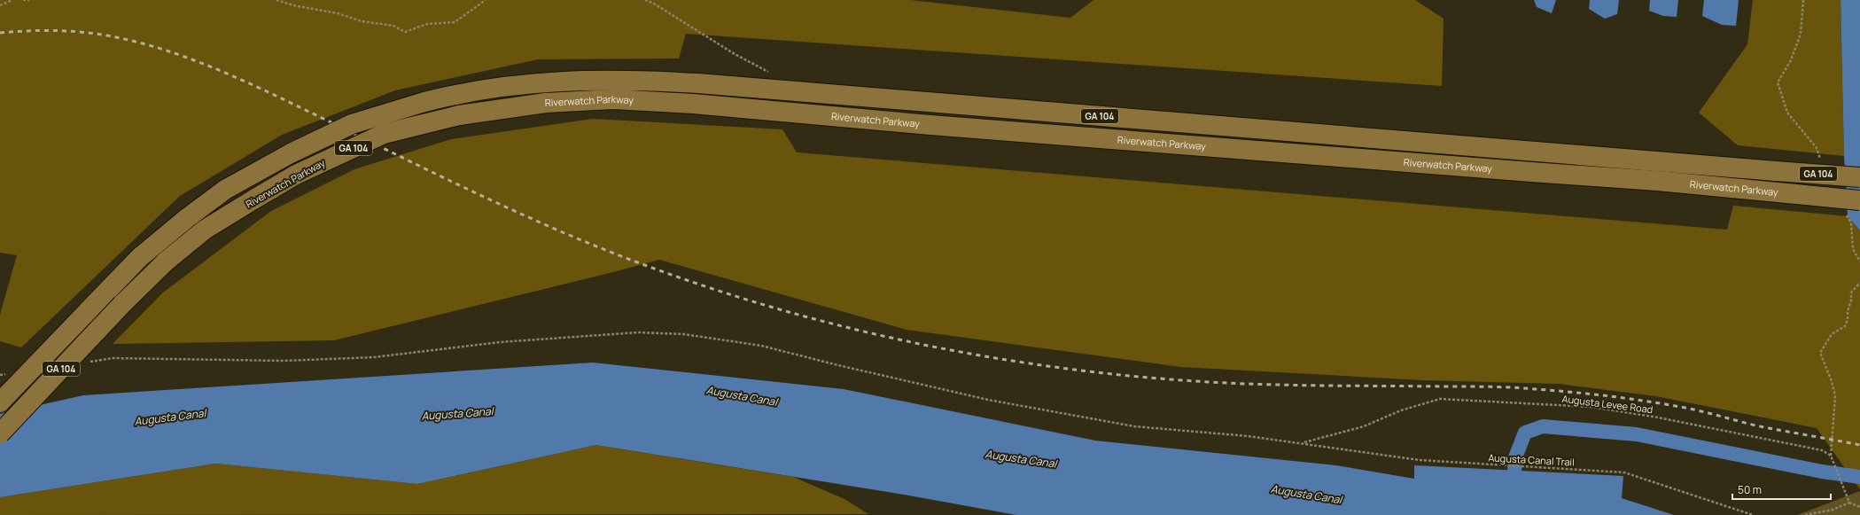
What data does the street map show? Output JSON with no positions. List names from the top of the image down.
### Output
{
  "streets": {
    "main road": ["Riverwatch Parkway", "GA 104"],
    "path": ["Augusta Levee Road", "Augusta Canal Trail"]
  },
  "crossings": [
    ["Augusta Levee Road", "Augusta Canal Trail"]
  ],
  "water": ["Augusta Canal"],
  "scale_bar": "50 m"
}
